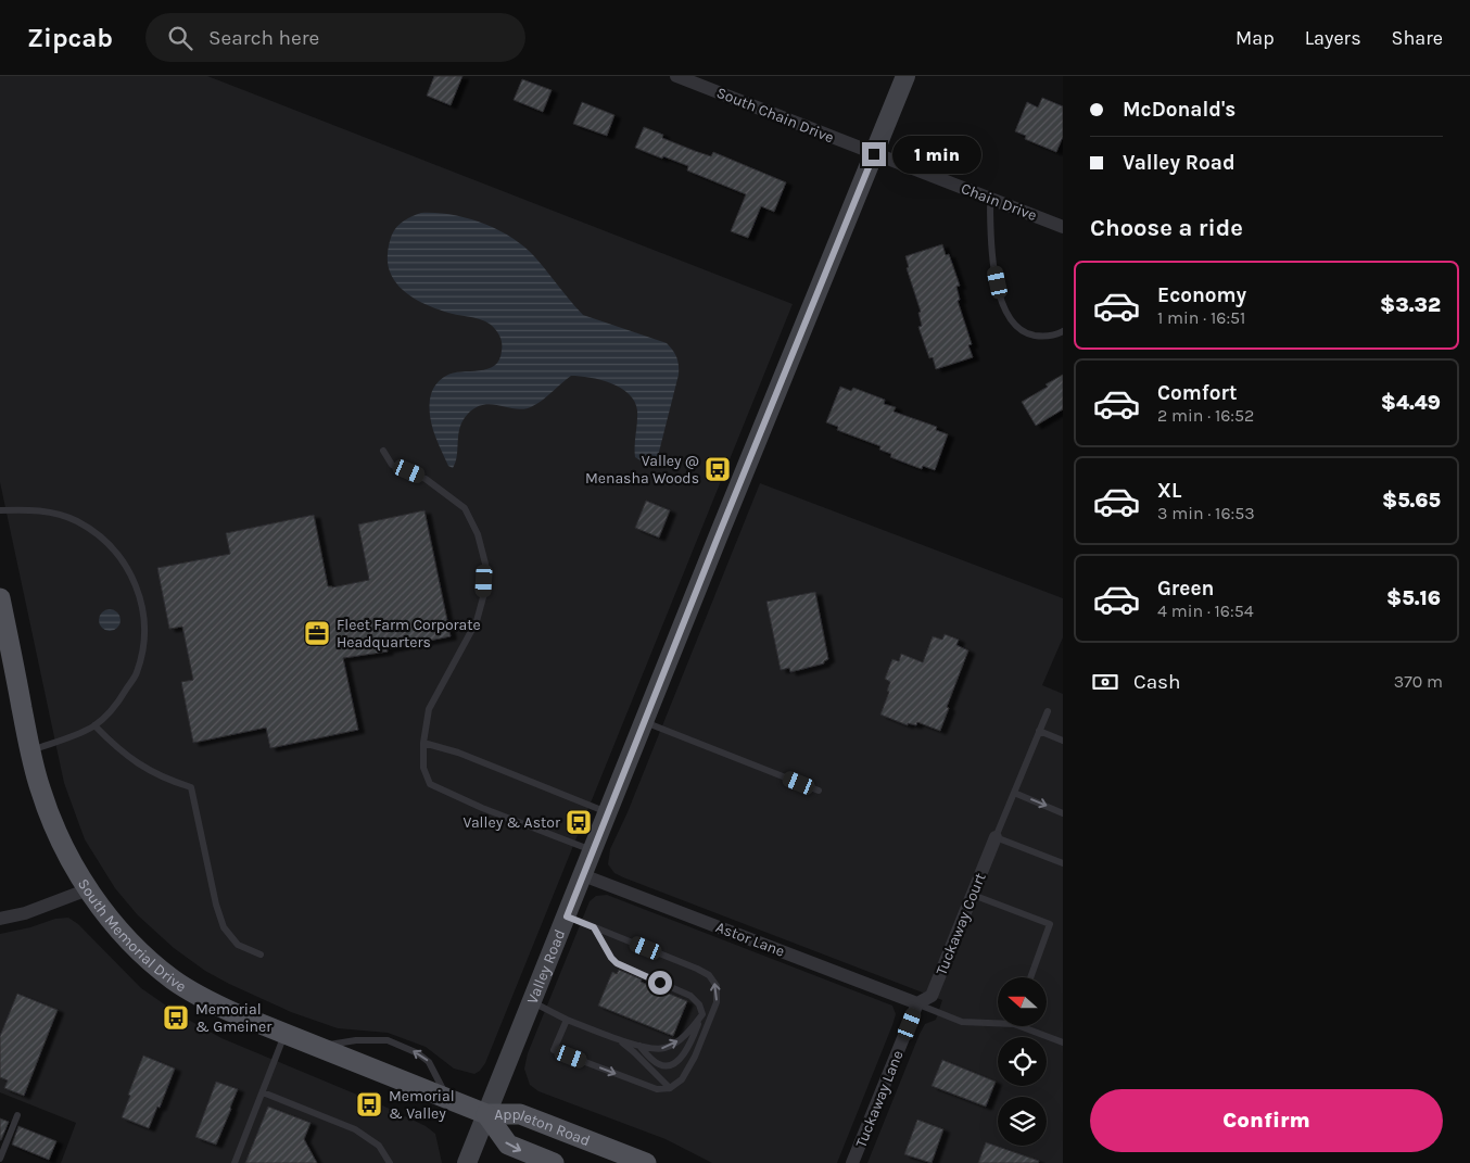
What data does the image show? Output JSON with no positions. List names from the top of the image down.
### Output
{
  "streets": {
    "main road": ["South Memorial Drive", "Appleton Road"],
    "street": [
      "South Chain Drive",
      "Chain Drive",
      "Tuckaway Court",
      "Astor Lane",
      "Valley Road",
      "Tuckaway Lane"
    ]
  },
  "crossings": [
    ["South Chain Drive", "Chain Drive"],
    ["South Chain Drive", "Valley Road"],
    ["Chain Drive", "Valley Road"],
    ["Tuckaway Court", "Astor Lane"],
    ["Tuckaway Court", "Tuckaway Lane"],
    ["South Memorial Drive", "Valley Road"],
    ["South Memorial Drive", "Appleton Road"],
    ["Astor Lane", "Valley Road"],
    ["Astor Lane", "Tuckaway Lane"],
    ["Valley Road", "Appleton Road"]
  ],
  "places": {
    "bus stop": [
      "Valley @ Menasha Woods",
      "Valley & Astor",
      "Memorial & Gmeiner",
      "Memorial & Valley"
    ],
    "office": ["Fleet Farm Corporate Headquarters"]
  },
  "north": "left",
  "page": {
    "header": "Zipcab",
    "search": "Search here",
    "nav": ["Map", "Layers", "Share"],
    "banner": ["McDonald's", "Valley Road"],
    "bubble": "1 min",
    "heading": "Choose a ride",
    "list": [
      {
        "name": "Economy",
        "note": "1 min · 16:51",
        "value": "$3.32"
      },
      {
        "name": "Comfort",
        "note": "2 min · 16:52",
        "value": "$4.49"
      },
      {
        "name": "XL",
        "note": "3 min · 16:53",
        "value": "$5.65"
      },
      {
        "name": "Green",
        "note": "4 min · 16:54",
        "value": "$5.16"
      }
    ],
    "pay": ["Cash", "370 m"],
    "buttons": "Confirm"
  }
}
